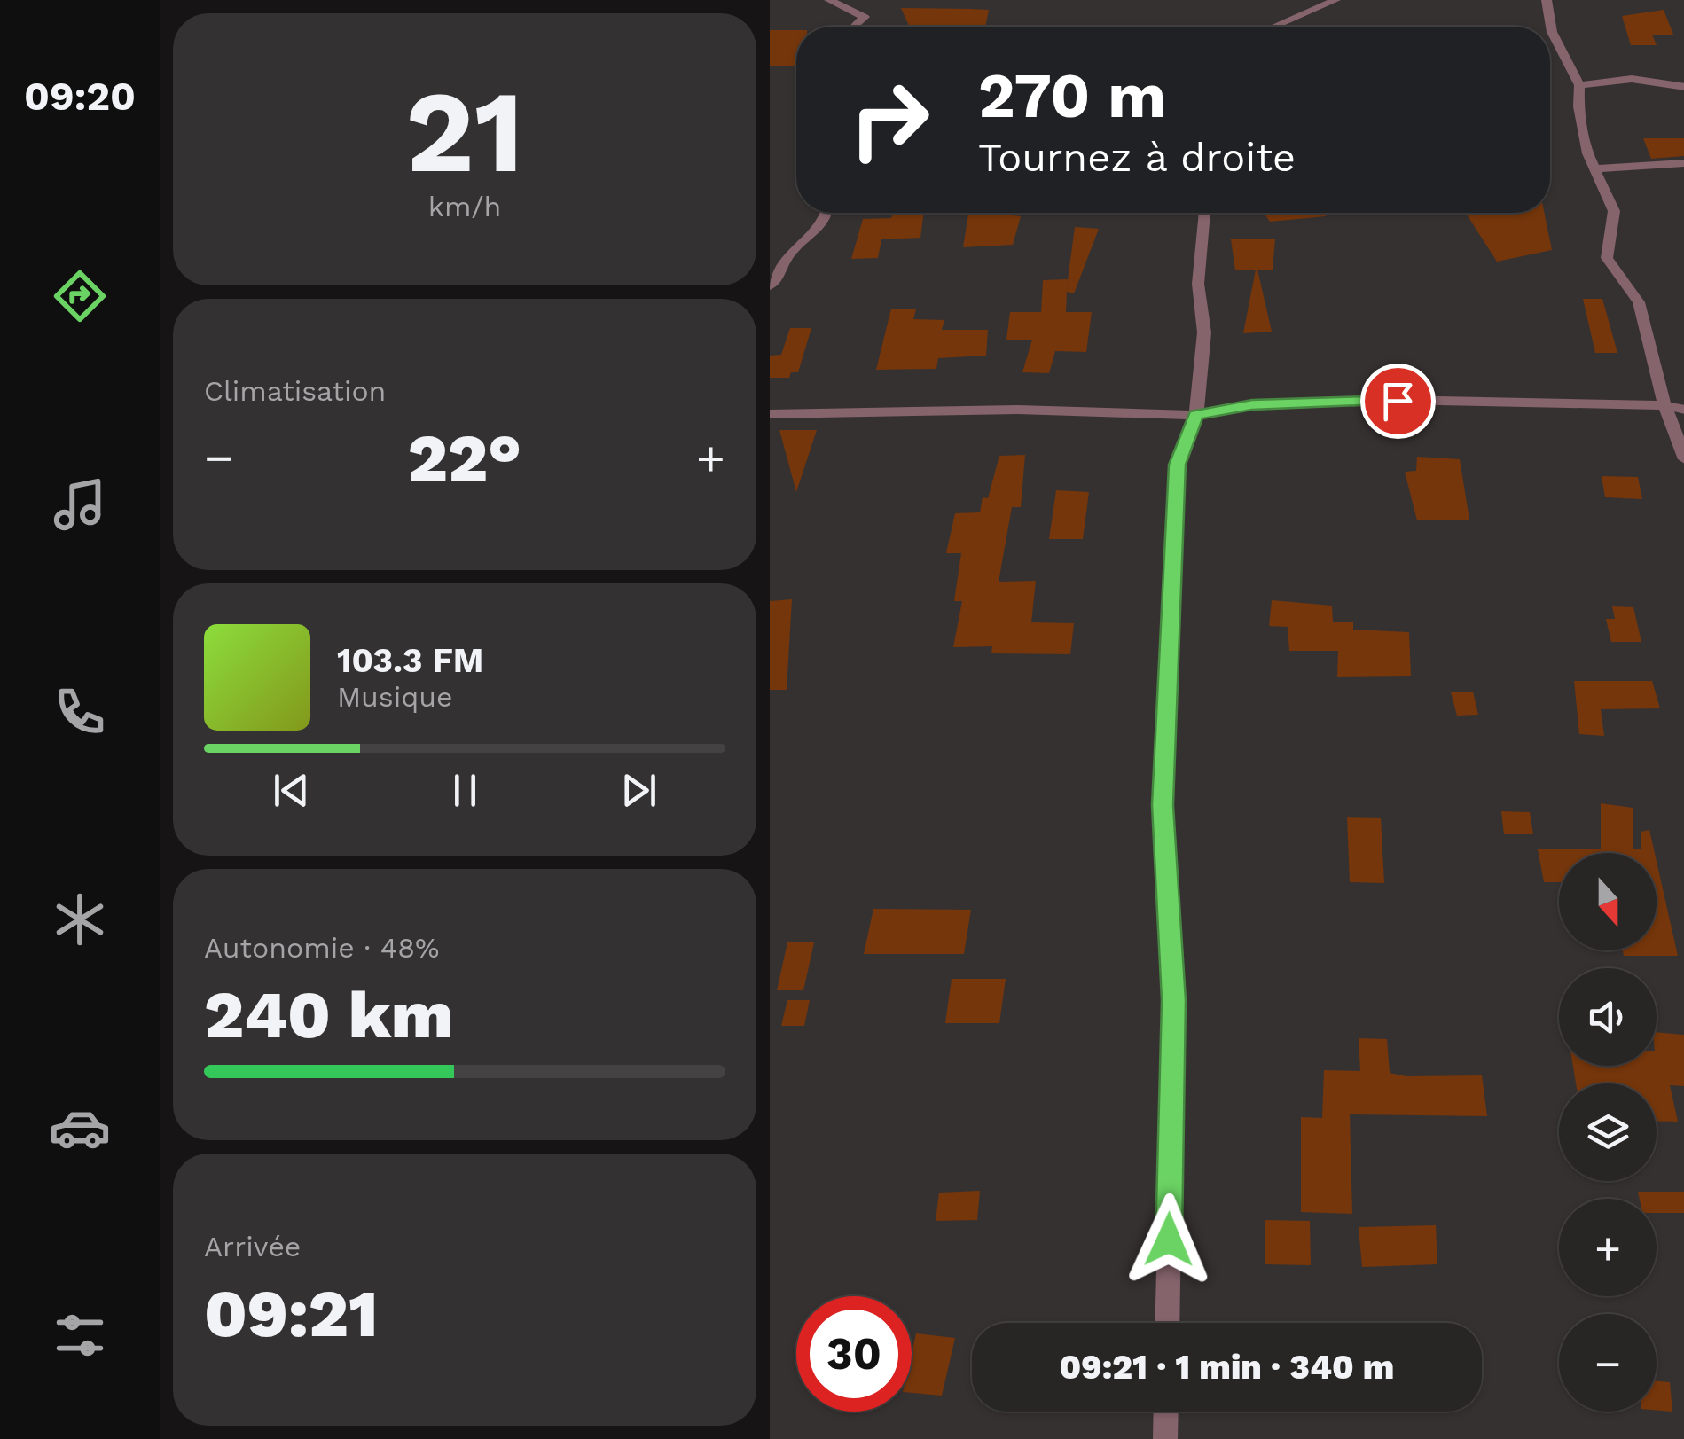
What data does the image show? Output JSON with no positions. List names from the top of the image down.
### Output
{
  "north": "bottom",
  "page": {
    "tabs": "09:20",
    "tile": [
      ["21", "km/h"],
      "Climatisation",
      ["Autonomie · 48%", "240 km"],
      ["Arrivée", "09:21"]
    ],
    "turn": ["270 m", "Tournez à droite"],
    "heat": ["−", "22°", "+"],
    "song": ["103.3 FM", "Musique"],
    "map_buttons": ["+", "−"],
    "limit": "30",
    "trip": "09:21 · 1 min · 340 m"
  }
}
